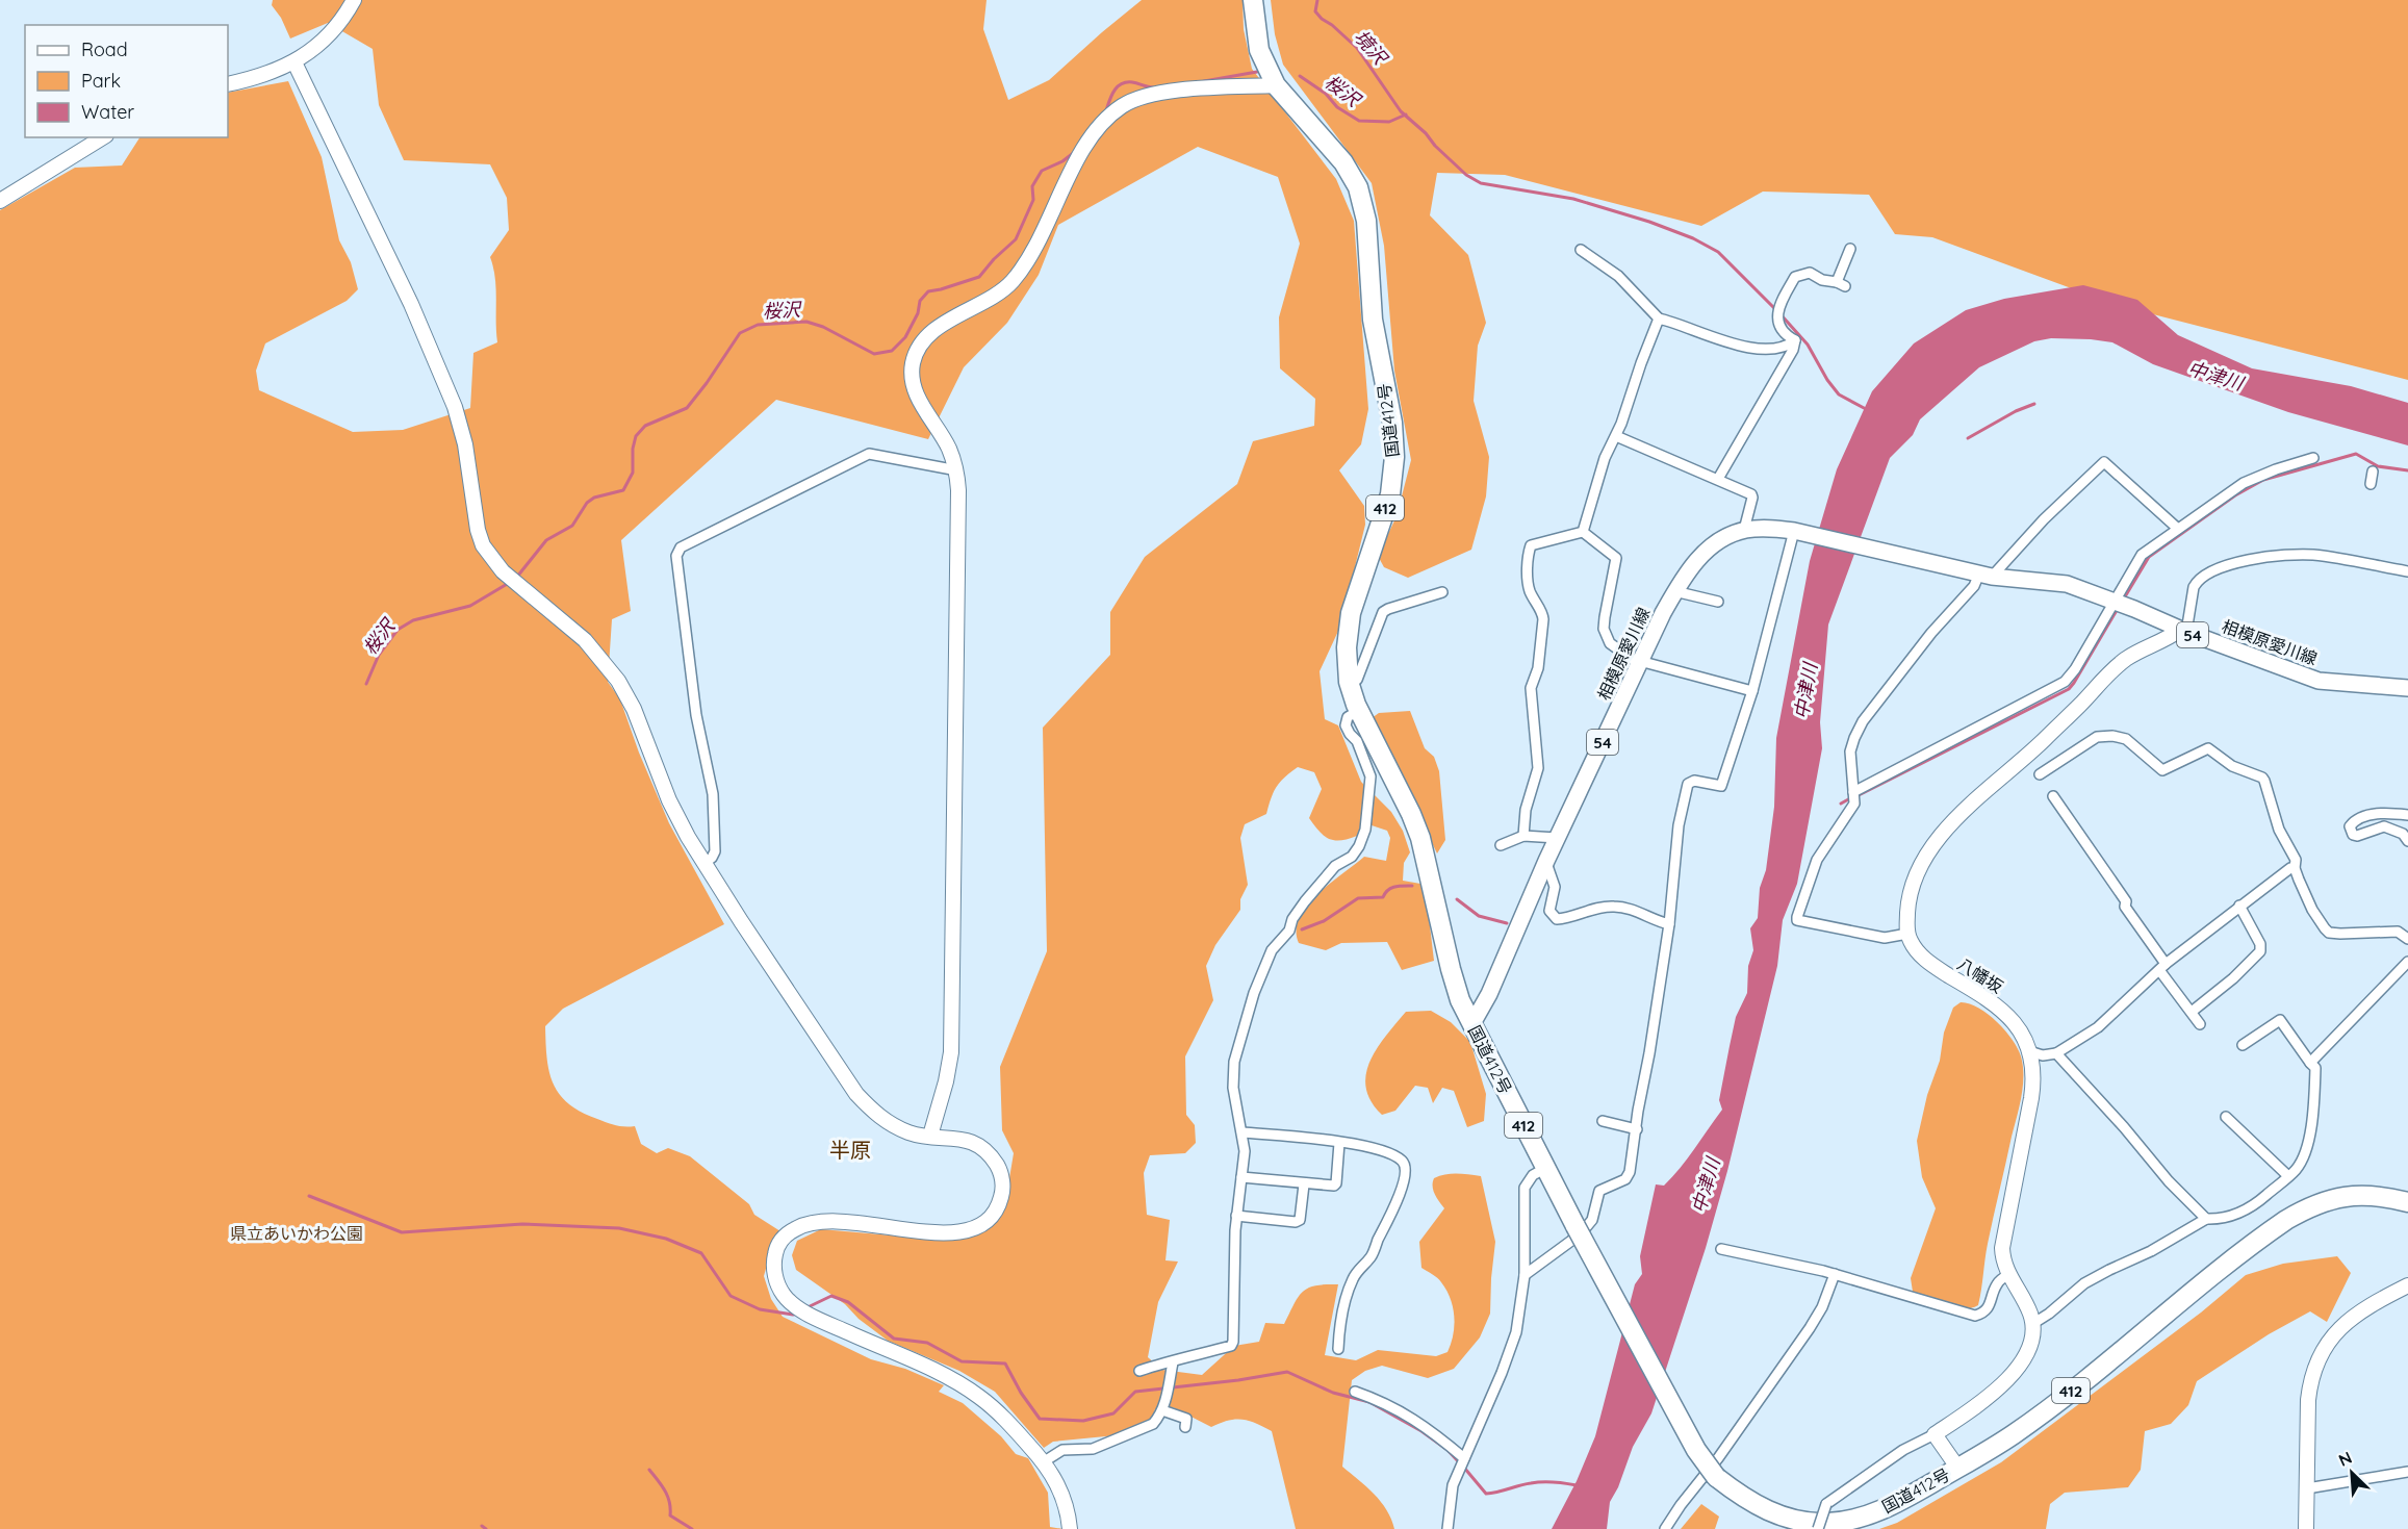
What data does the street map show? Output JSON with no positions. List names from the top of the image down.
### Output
{
  "streets": {
    "highway": ["国道412号", "412"],
    "main road": ["54", "相模原愛川線"],
    "street": ["八幡坂"]
  },
  "crossings": [
    ["国道412号", "相模原愛川線"]
  ],
  "districts": ["半原"],
  "water": ["境沢", "桜沢", "中津川"],
  "parks": ["県立あいかわ公園"],
  "legend": ["Road", "Park", "Water"],
  "north": "top left"
}
